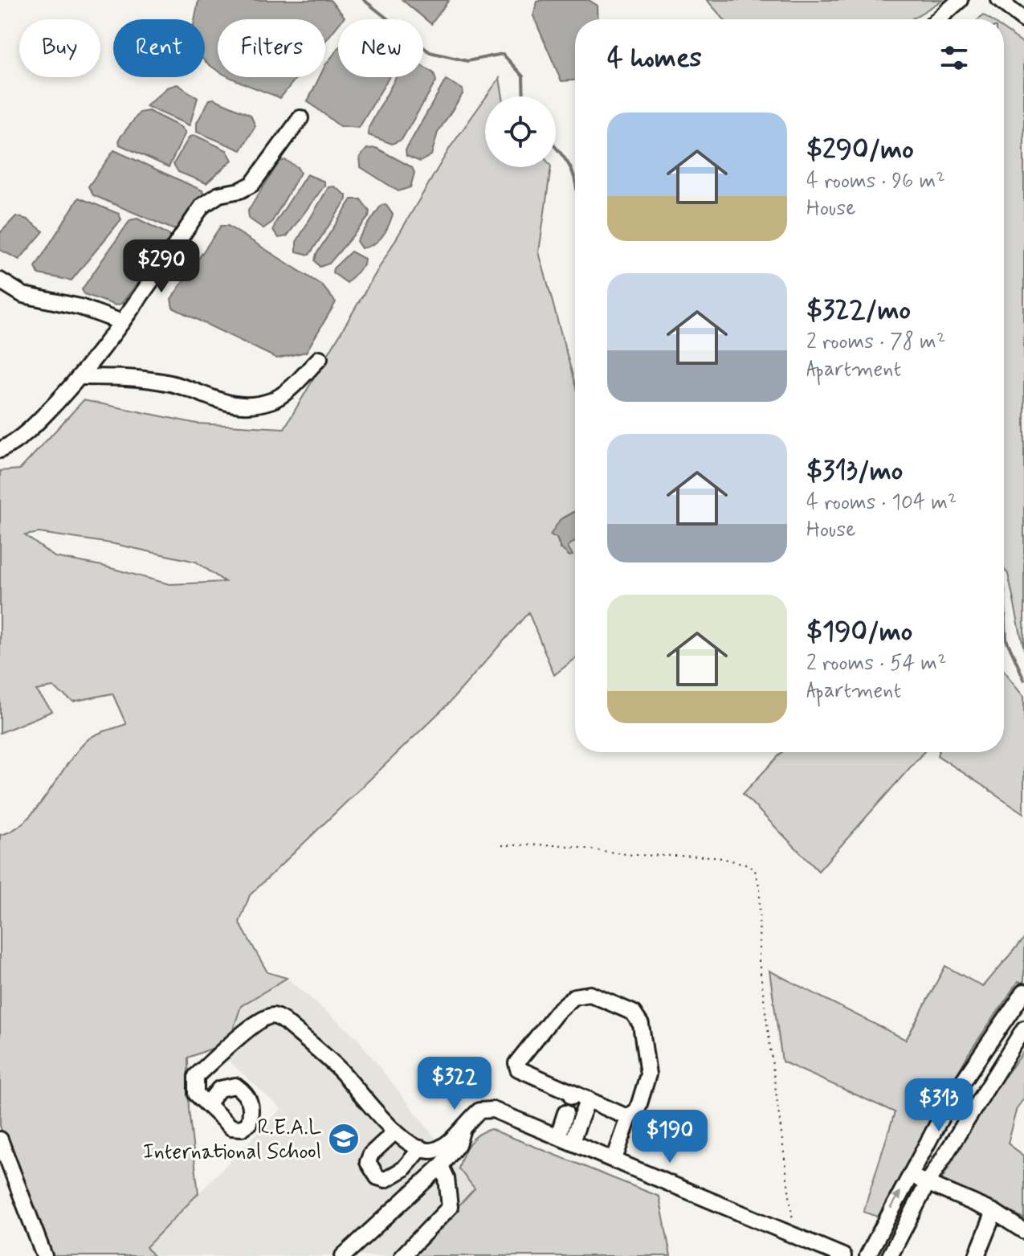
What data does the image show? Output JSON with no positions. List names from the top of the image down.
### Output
{
  "places": {
    "school or university": ["R.E.A.L International School"]
  },
  "page": {
    "chip": [
      "Buy",
      "Rent",
      "Filters",
      "New"
    ],
    "heading": "4 homes",
    "list": [
      {
        "name": "$290/mo",
        "note": "4 rooms · 96 m² · House"
      },
      {
        "name": "$322/mo",
        "note": "2 rooms · 78 m² · Apartment"
      },
      {
        "name": "$313/mo",
        "note": "4 rooms · 104 m² · House"
      },
      {
        "name": "$190/mo",
        "note": "2 rooms · 54 m² · Apartment"
      }
    ],
    "price": [
      "$290",
      "$322",
      "$313",
      "$190"
    ]
  }
}
